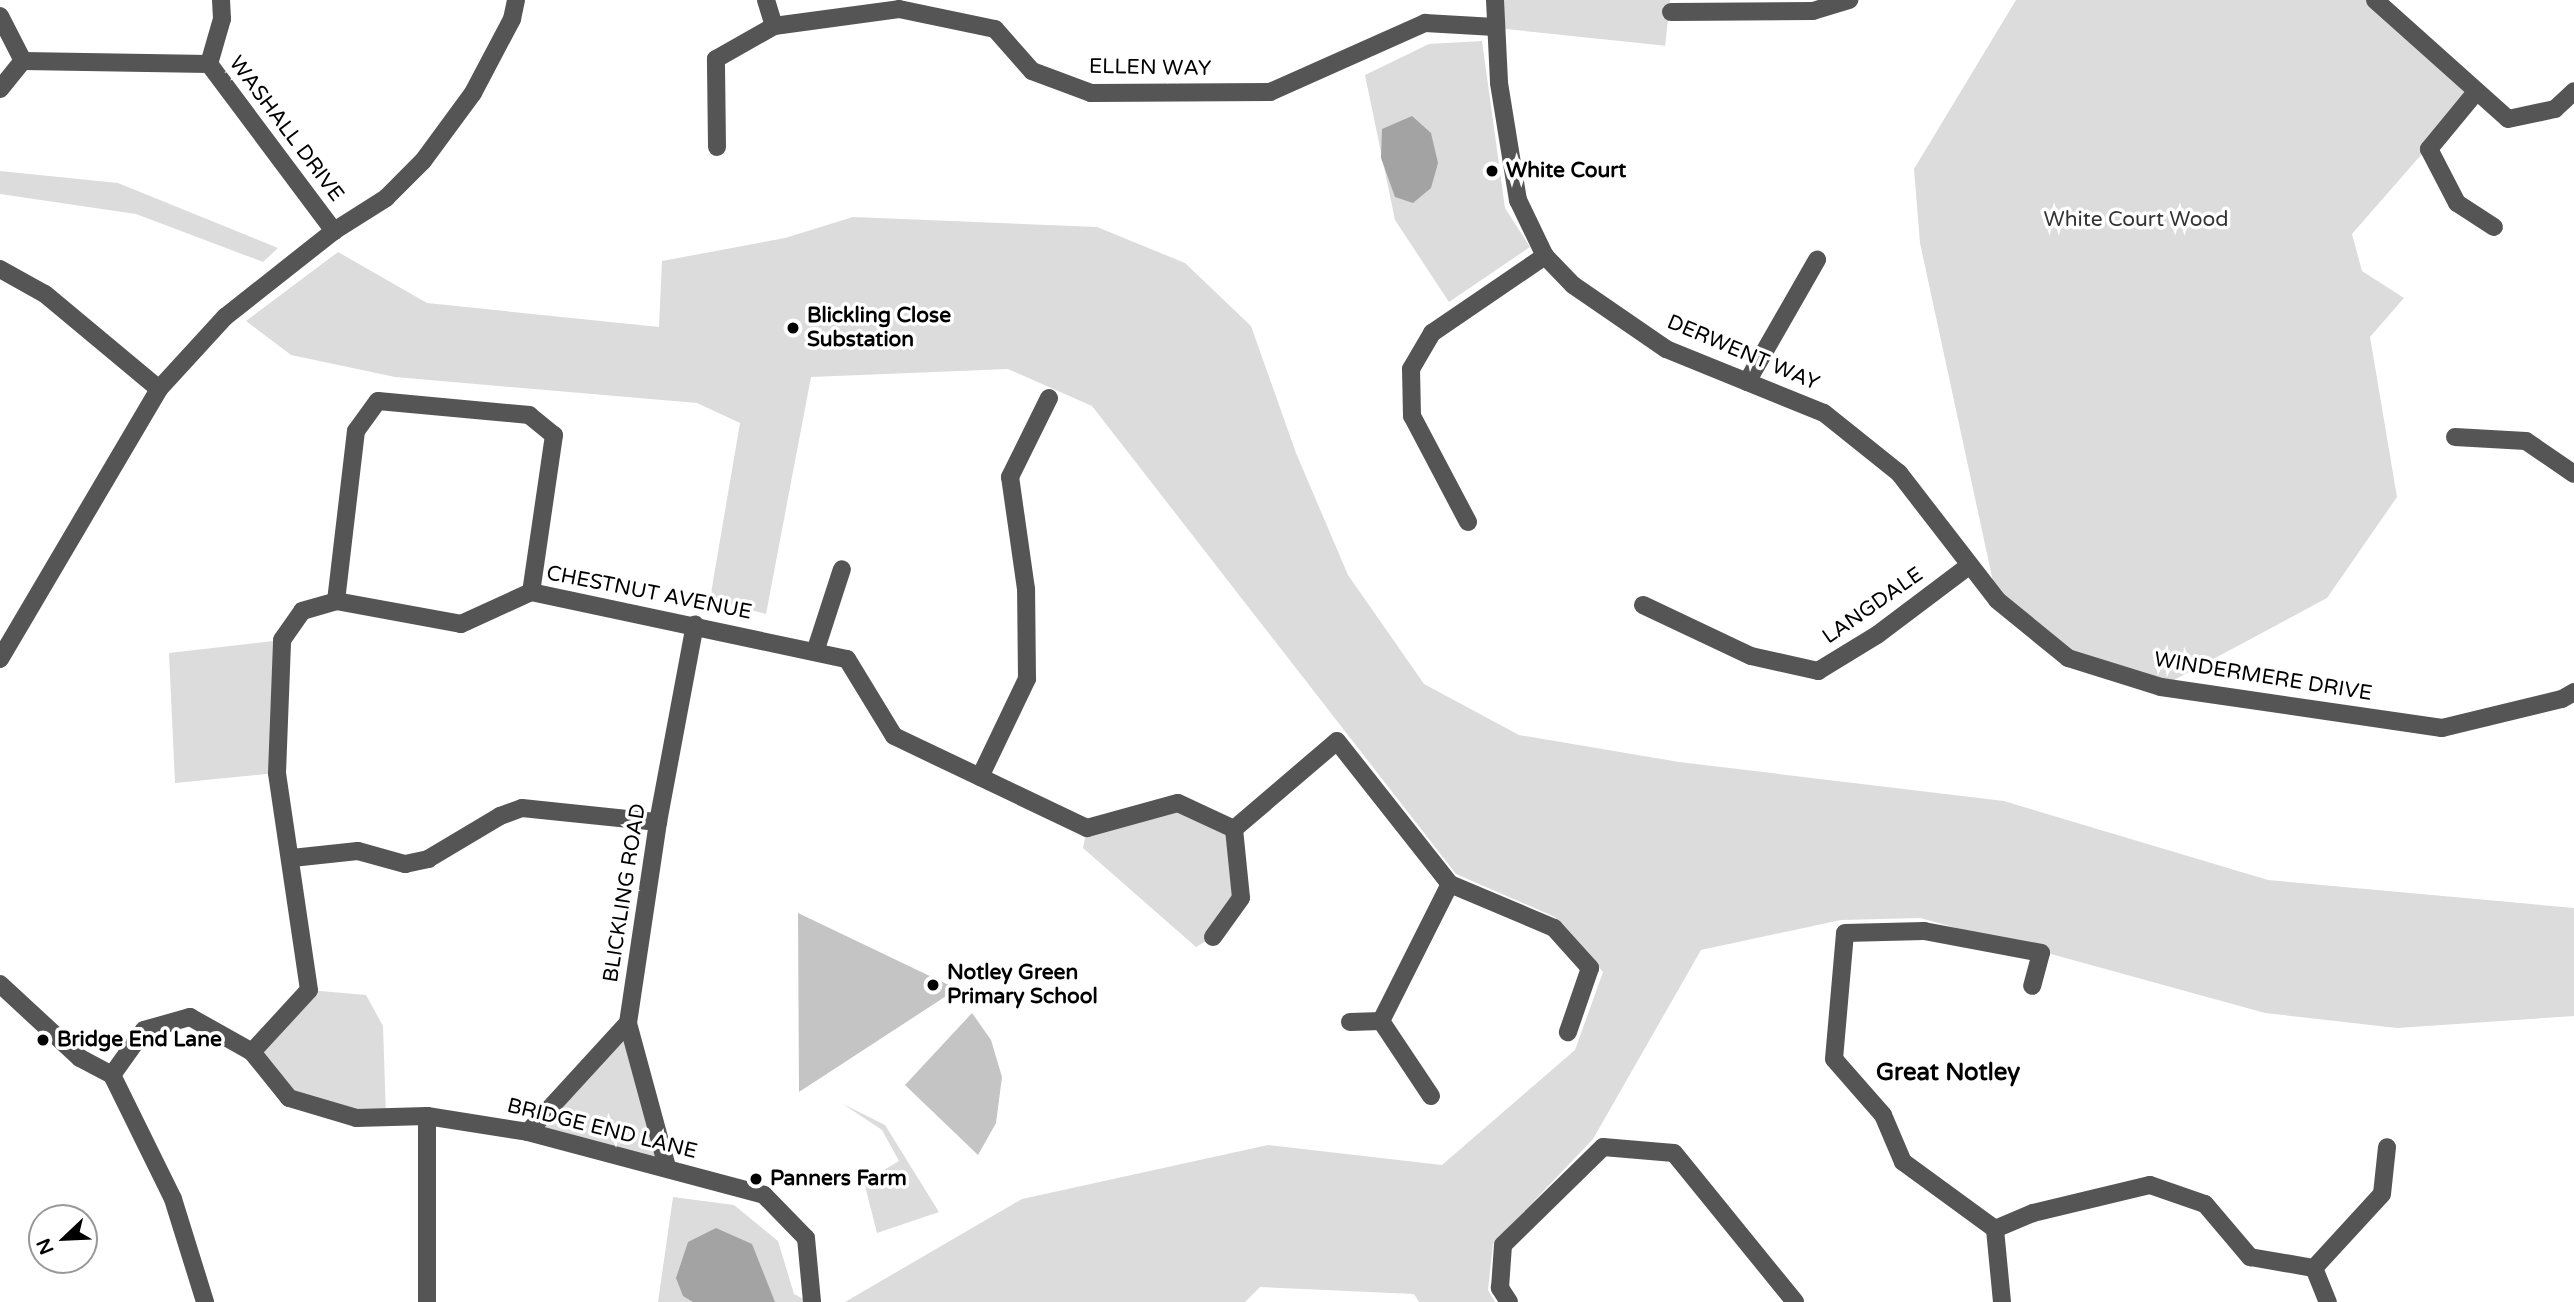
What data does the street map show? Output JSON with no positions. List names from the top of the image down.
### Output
{
  "streets": {
    "street": [
      "ELLEN WAY",
      "WASHALL DRIVE",
      "DERWENT WAY",
      "CHESTNUT AVENUE",
      "LANGDALE",
      "WINDERMERE DRIVE",
      "BLICKLING ROAD",
      "BRIDGE END LANE"
    ]
  },
  "crossings": [
    ["ELLEN WAY", "DERWENT WAY"],
    ["DERWENT WAY", "WINDERMERE DRIVE"],
    ["CHESTNUT AVENUE", "BLICKLING ROAD"],
    ["CHESTNUT AVENUE", "BRIDGE END LANE"],
    ["LANGDALE", "WINDERMERE DRIVE"],
    ["BLICKLING ROAD", "BRIDGE END LANE"]
  ],
  "districts": ["Great Notley"],
  "parks": ["White Court Wood"],
  "places": [
    "White Court",
    "Blickling Close Substation",
    "Notley Green Primary School",
    "Bridge End Lane",
    "Panners Farm"
  ],
  "north": "bottom left"
}
